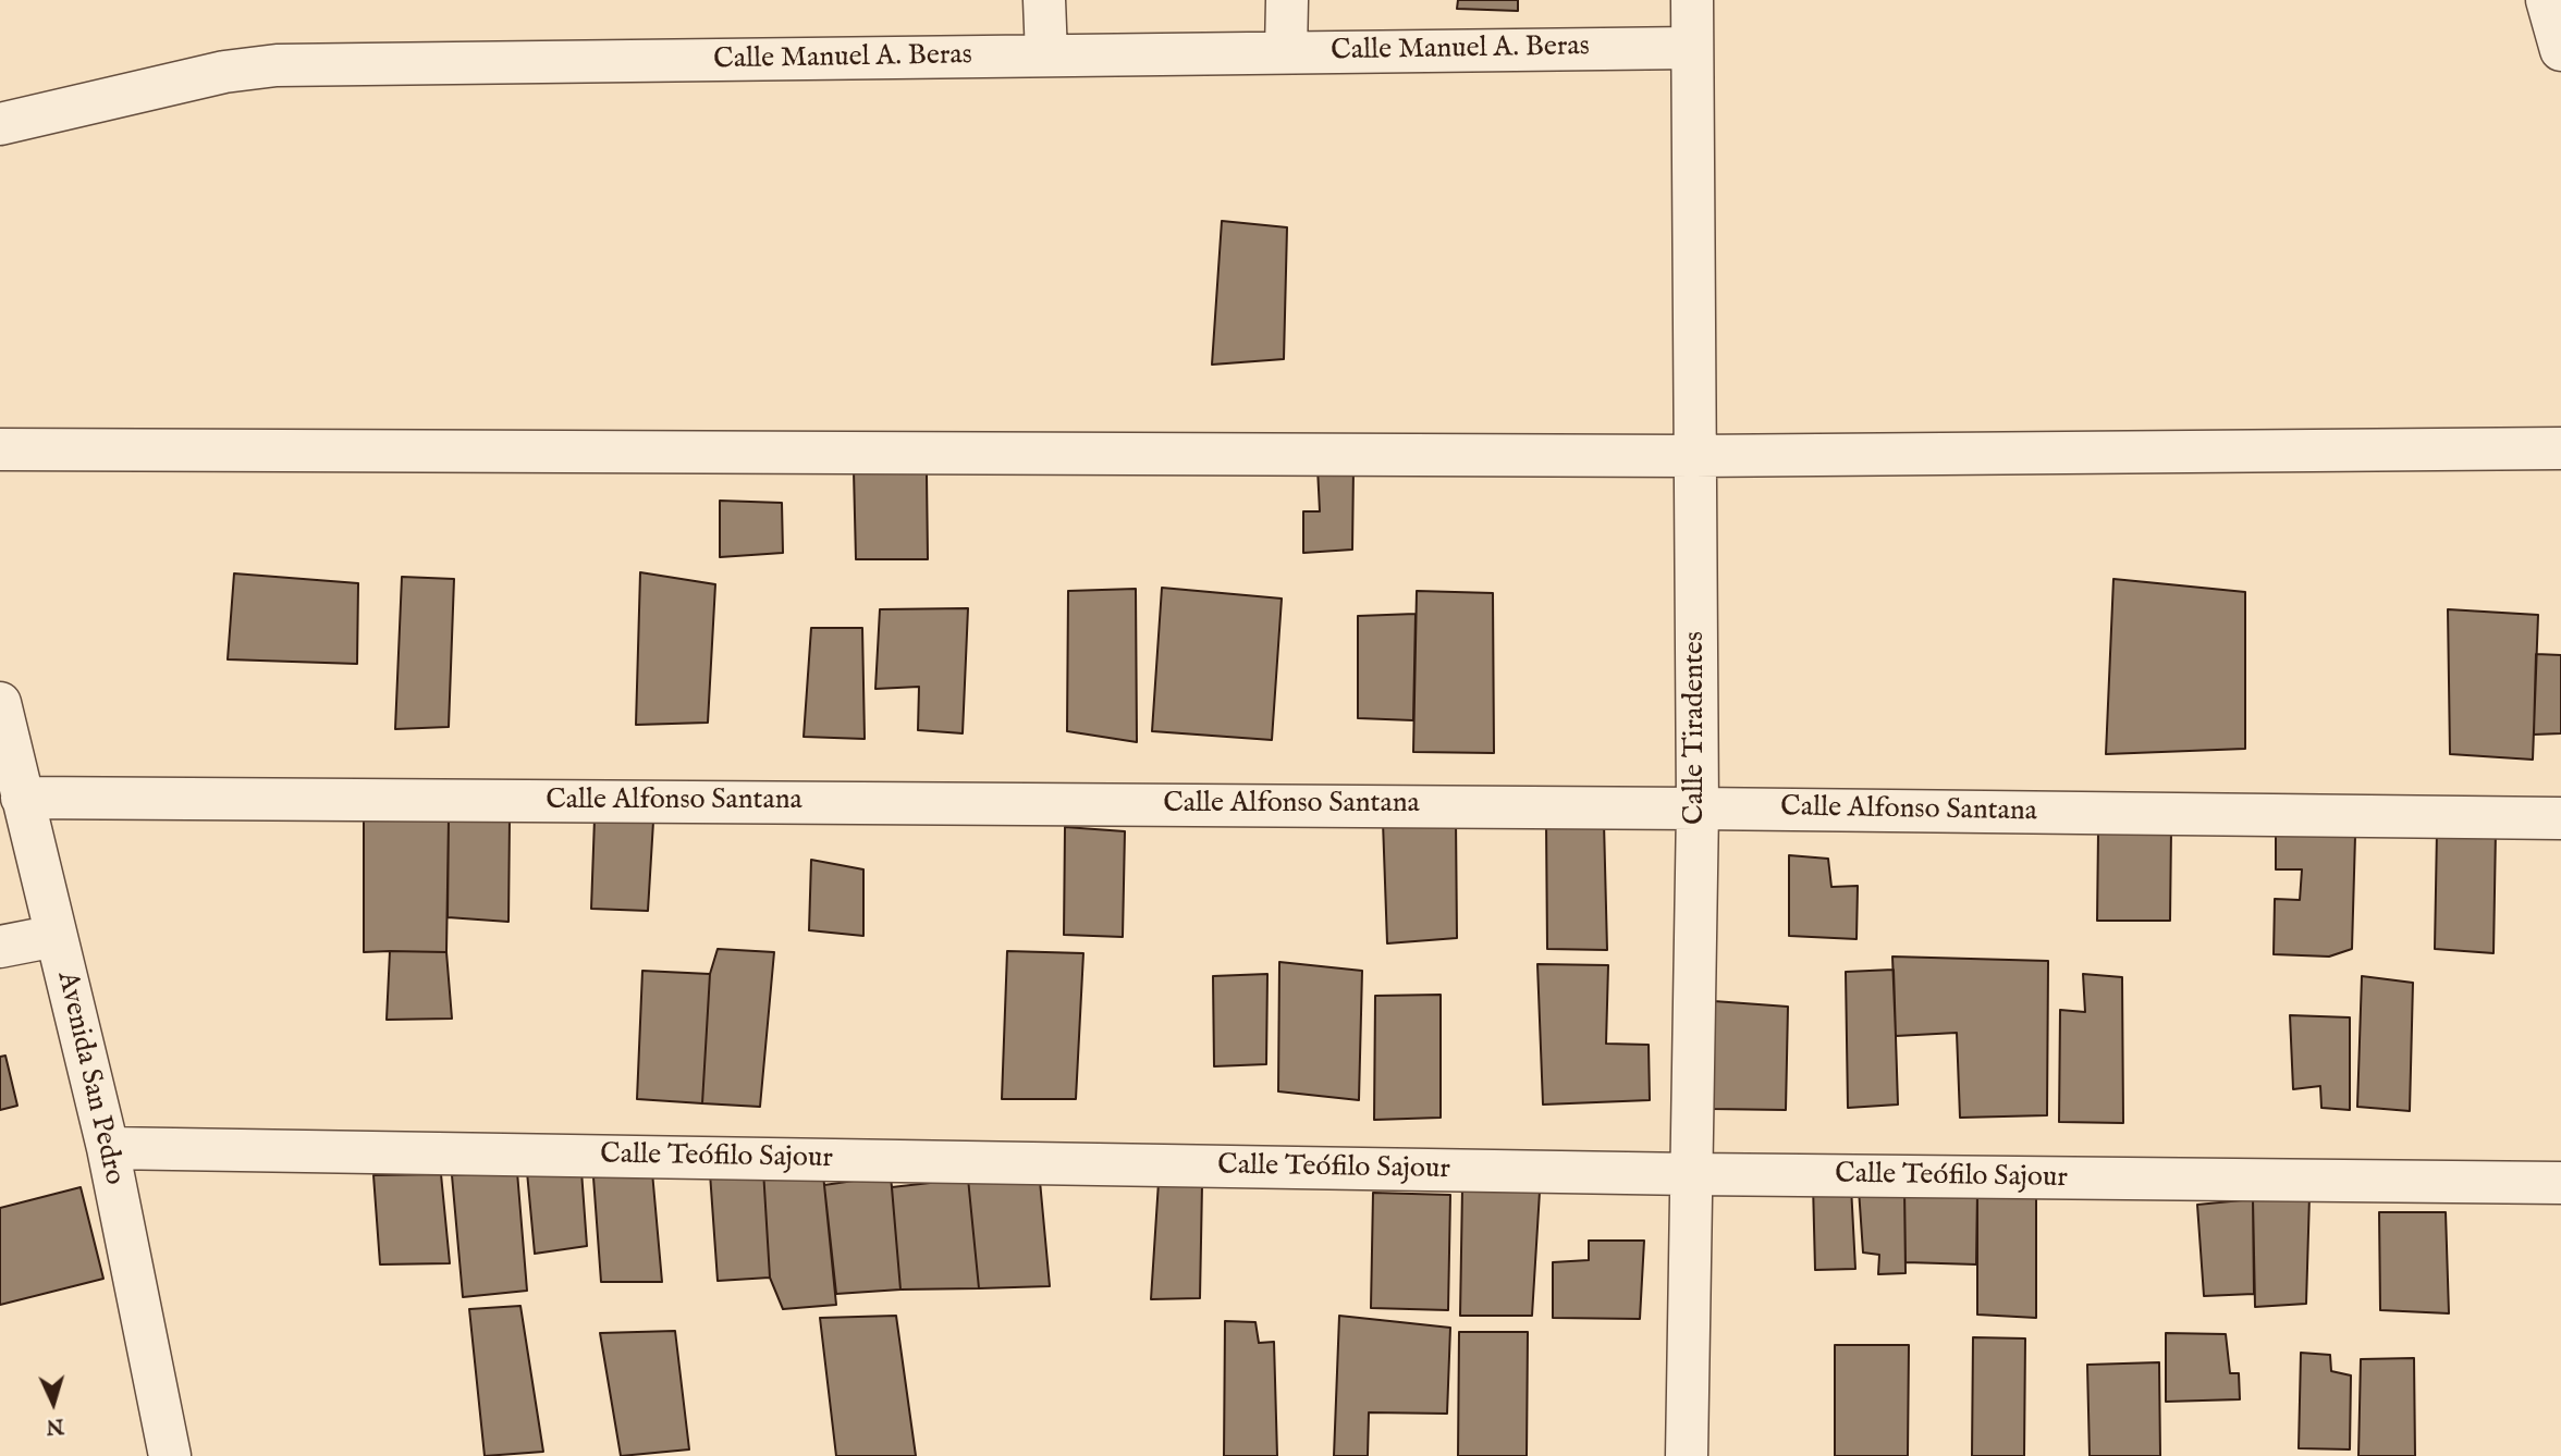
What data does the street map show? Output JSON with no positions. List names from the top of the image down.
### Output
{
  "streets": {
    "street": [
      "Calle Manuel A. Beras",
      "Calle Tiradentes",
      "Calle Alfonso Santana",
      "Avenida San Pedro",
      "Calle Teófilo Sajour"
    ]
  },
  "crossings": [
    ["Calle Manuel A. Beras", "Calle Tiradentes"],
    ["Calle Tiradentes", "Calle Alfonso Santana"],
    ["Calle Tiradentes", "Calle Teófilo Sajour"],
    ["Calle Alfonso Santana", "Avenida San Pedro"],
    ["Avenida San Pedro", "Calle Teófilo Sajour"]
  ],
  "north": "bottom"
}
